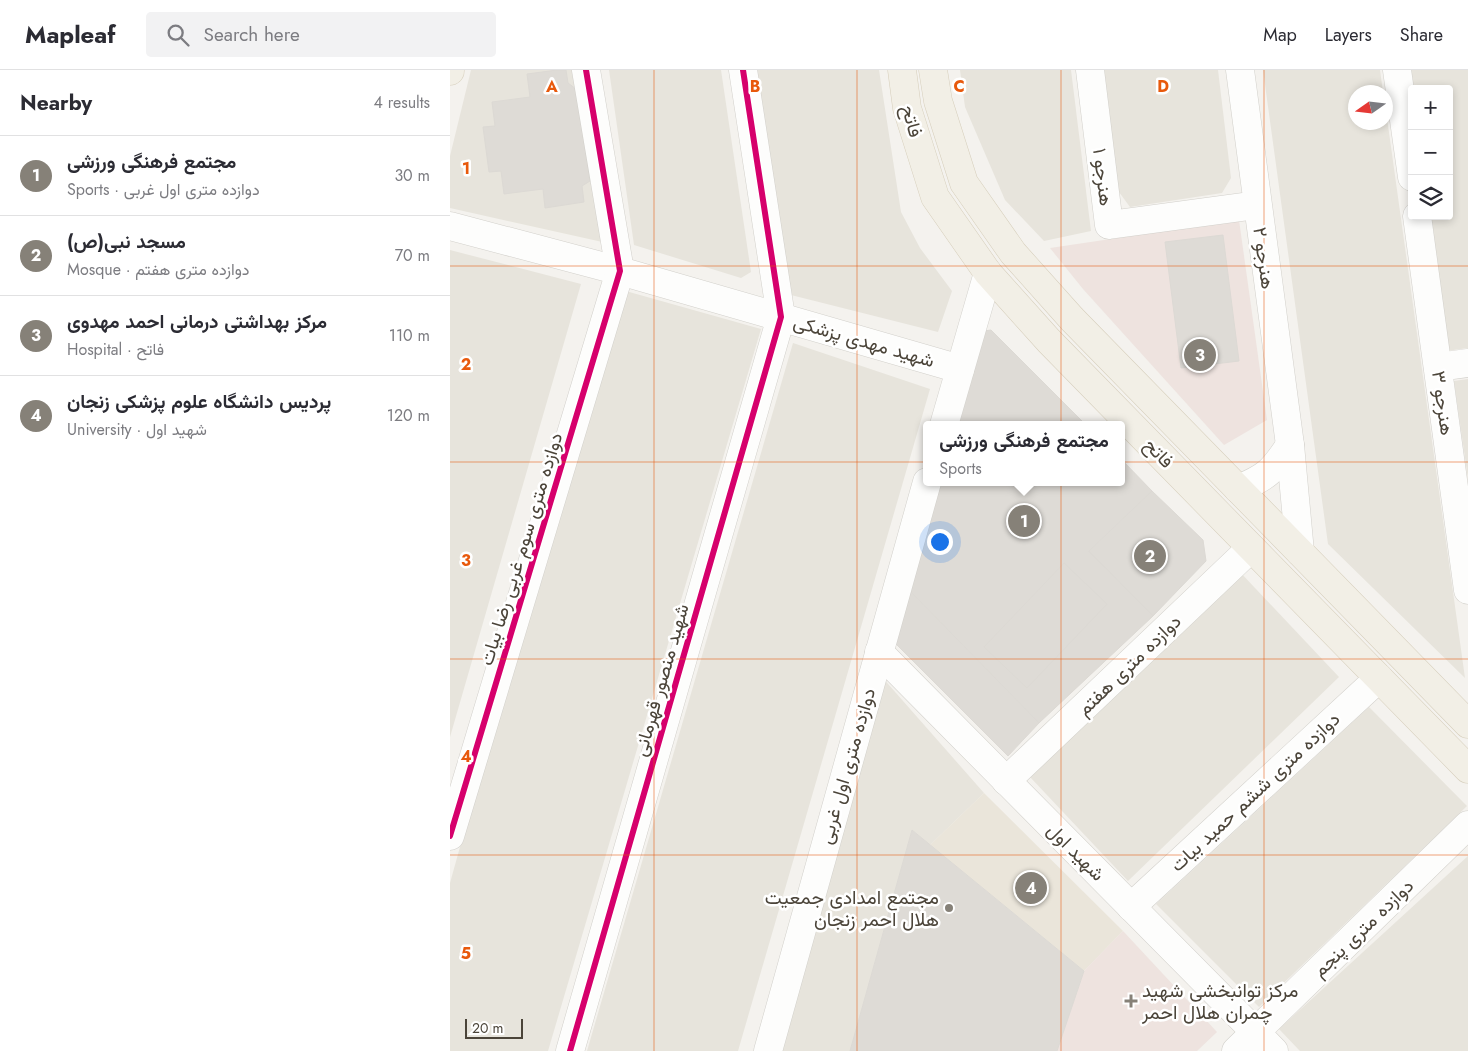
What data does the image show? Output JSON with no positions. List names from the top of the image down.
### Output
{
  "streets": {
    "main road": ["فاتح"],
    "street": [
      "هنرجو ۱",
      "هنرجو ۲",
      "شهید مهدی پزشکی",
      "هنرجو ۳",
      "دوازده متری سوم غربی رضا بیات",
      "دوازده متری هفتم",
      "شهید منصور قهرمانی",
      "دوازده متری اول غربی",
      "دوازده متری ششم حمید بیات",
      "شهید اول",
      "دوازده متری پنجم"
    ]
  },
  "crossings": [
    ["فاتح", "هنرجو ۲"],
    ["فاتح", "دوازده متری هفتم"],
    ["فاتح", "دوازده متری ششم حمید بیات"],
    ["هنرجو ۱", "هنرجو ۲"],
    ["شهید مهدی پزشکی", "دوازده متری سوم غربی رضا بیات"],
    ["شهید مهدی پزشکی", "شهید منصور قهرمانی"],
    ["دوازده متری هفتم", "شهید اول"],
    ["دوازده متری اول غربی", "شهید اول"],
    ["دوازده متری ششم حمید بیات", "شهید اول"],
    ["شهید اول", "دوازده متری پنجم"]
  ],
  "places": {
    "other": ["مجتمع امدادی جمعیت هلال احمر زنجان"],
    "health": ["مرکز توانبخشی شهید چمران هلال احمر"]
  },
  "scale_bar": "20 m",
  "north": "left",
  "page": {
    "header": "Mapleaf",
    "search": "Search here",
    "nav": ["Map", "Layers", "Share"],
    "heading": ["Nearby", "4 results"],
    "map_buttons": ["+", "−"],
    "list": [
      {
        "mark": "1",
        "name": "مجتمع فرهنگی ورزشی",
        "note": "Sports · دوازده متری اول غربی",
        "value": "30 m"
      },
      {
        "mark": "2",
        "name": "مسجد نبی(ص)",
        "note": "Mosque · دوازده متری هفتم",
        "value": "70 m"
      },
      {
        "mark": "3",
        "name": "مرکز بهداشتی درمانی احمد مهدوی",
        "note": "Hospital · فاتح",
        "value": "110 m"
      },
      {
        "mark": "4",
        "name": "پردیس دانشگاه علوم پزشکى زنجان",
        "note": "University · شهید اول",
        "value": "120 m"
      }
    ],
    "pins": [
      "3",
      "1",
      "2",
      "4"
    ],
    "popup": ["مجتمع فرهنگی ورزشی", "Sports"],
    "scale": "20 m"
  },
  "grid": {
    "columns": [
      "A",
      "B",
      "C",
      "D"
    ],
    "rows": [
      "1",
      "2",
      "3",
      "4",
      "5"
    ]
  }
}
